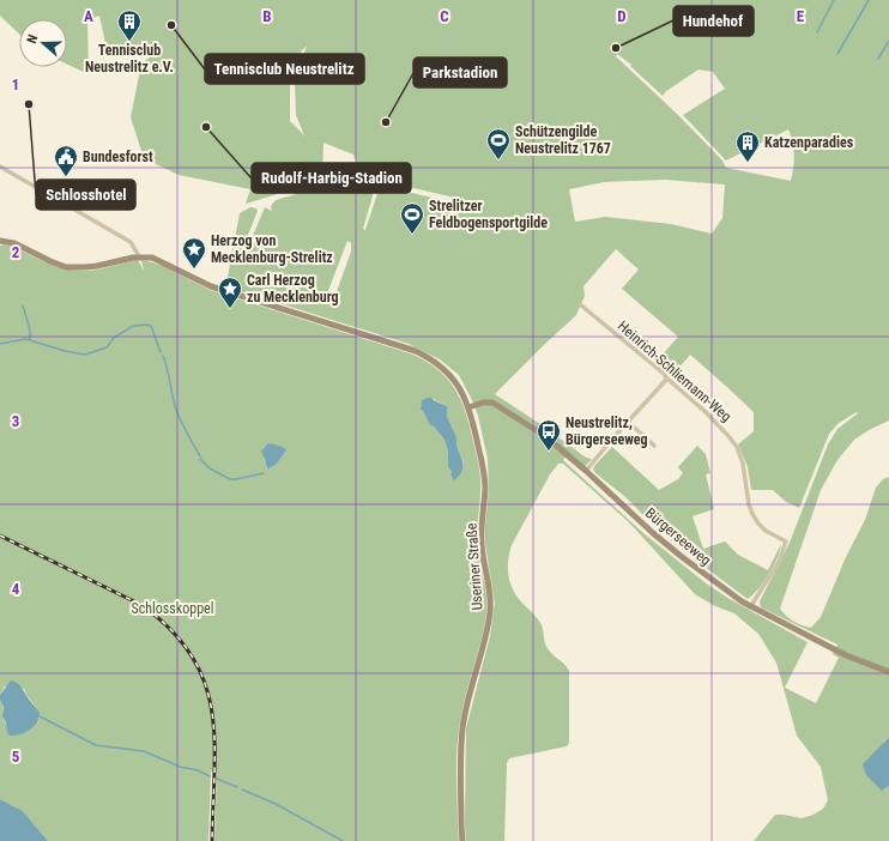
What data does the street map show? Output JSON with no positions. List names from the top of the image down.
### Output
{
  "streets": {
    "main road": ["Bürgerseeweg", "Useriner Straße"],
    "street": ["Heinrich-Schliemann-Weg"]
  },
  "crossings": [
    ["Heinrich-Schliemann-Weg", "Bürgerseeweg"],
    ["Bürgerseeweg", "Useriner Straße"]
  ],
  "parks": ["Schlosskoppel"],
  "places": {
    "other": [
      "Tennisclub Neustrelitz",
      "Hundehof",
      "Schlosshotel",
      "Parkstadion",
      "Rudolf-Harbig-Stadion"
    ],
    "building": ["Tennisclub Neustrelitz e.V.", "Katzenparadies"],
    "sports": ["Schützengilde Neustrelitz 1767", "Strelitzer Feldbogensportgilde"],
    "public building": ["Bundesforst"],
    "place": ["Herzog von Mecklenburg-Strelitz", "Carl Herzog zu Mecklenburg"],
    "bus stop": ["Neustrelitz, Bürgerseeweg"]
  },
  "north": "left",
  "grid": {
    "columns": [
      "A",
      "B",
      "C",
      "D",
      "E"
    ],
    "rows": [
      "1",
      "2",
      "3",
      "4",
      "5"
    ]
  }
}
